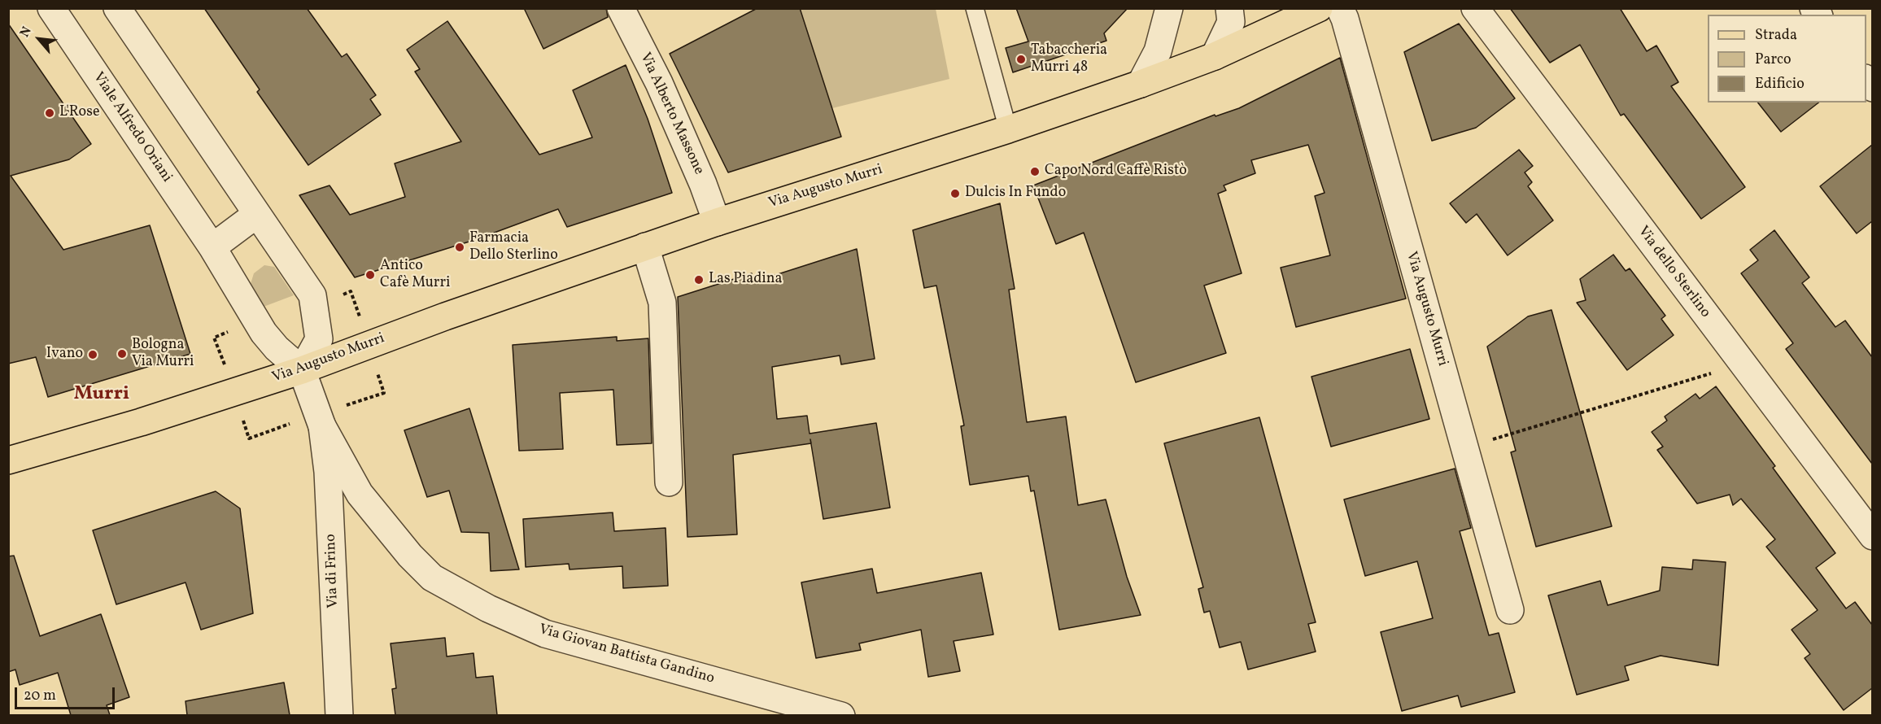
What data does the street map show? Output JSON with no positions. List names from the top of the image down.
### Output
{
  "streets": {
    "main road": ["Via Augusto Murri"],
    "street": [
      "Via Alberto Massone",
      "Viale Alfredo Oriani",
      "Via dello Sterlino",
      "Via di Frino",
      "Via Giovan Battista Gandino"
    ]
  },
  "crossings": [
    ["Via Alberto Massone", "Via Augusto Murri"],
    ["Viale Alfredo Oriani", "Via Augusto Murri"],
    ["Viale Alfredo Oriani", "Via Giovan Battista Gandino"],
    ["Via Augusto Murri", "Via Giovan Battista Gandino"],
    ["Via di Frino", "Via Giovan Battista Gandino"]
  ],
  "districts": ["Murri"],
  "places": [
    "Tabaccheria Murri 48",
    "L'Rose",
    "Capo Nord Caffè Ristò",
    "Dulcis In Fundo",
    "Farmacia Dello Sterlino",
    "Antico Cafè Murri",
    "Las Piadina",
    "Bologna Via Murri",
    "Ivano"
  ],
  "legend": ["Strada", "Parco", "Edificio"],
  "scale_bar": "20 m",
  "north": "top left"
}
